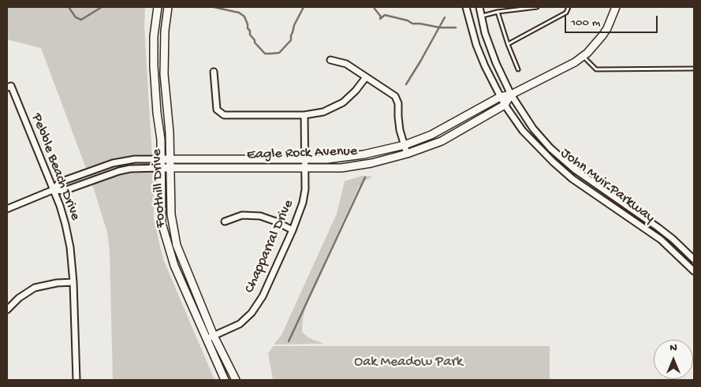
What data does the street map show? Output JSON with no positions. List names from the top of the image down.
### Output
{
  "streets": {
    "street": [
      "Eagle Rock Avenue",
      "Pebble Beach Drive",
      "John Muir Parkway",
      "Foothill Drive",
      "Chapparral Drive"
    ]
  },
  "crossings": [
    ["Eagle Rock Avenue", "John Muir Parkway"],
    ["Eagle Rock Avenue", "Foothill Drive"],
    ["Eagle Rock Avenue", "Chapparral Drive"],
    ["Foothill Drive", "Chapparral Drive"]
  ],
  "parks": ["Oak Meadow Park"],
  "scale_bar": "100 m",
  "north": "top"
}
